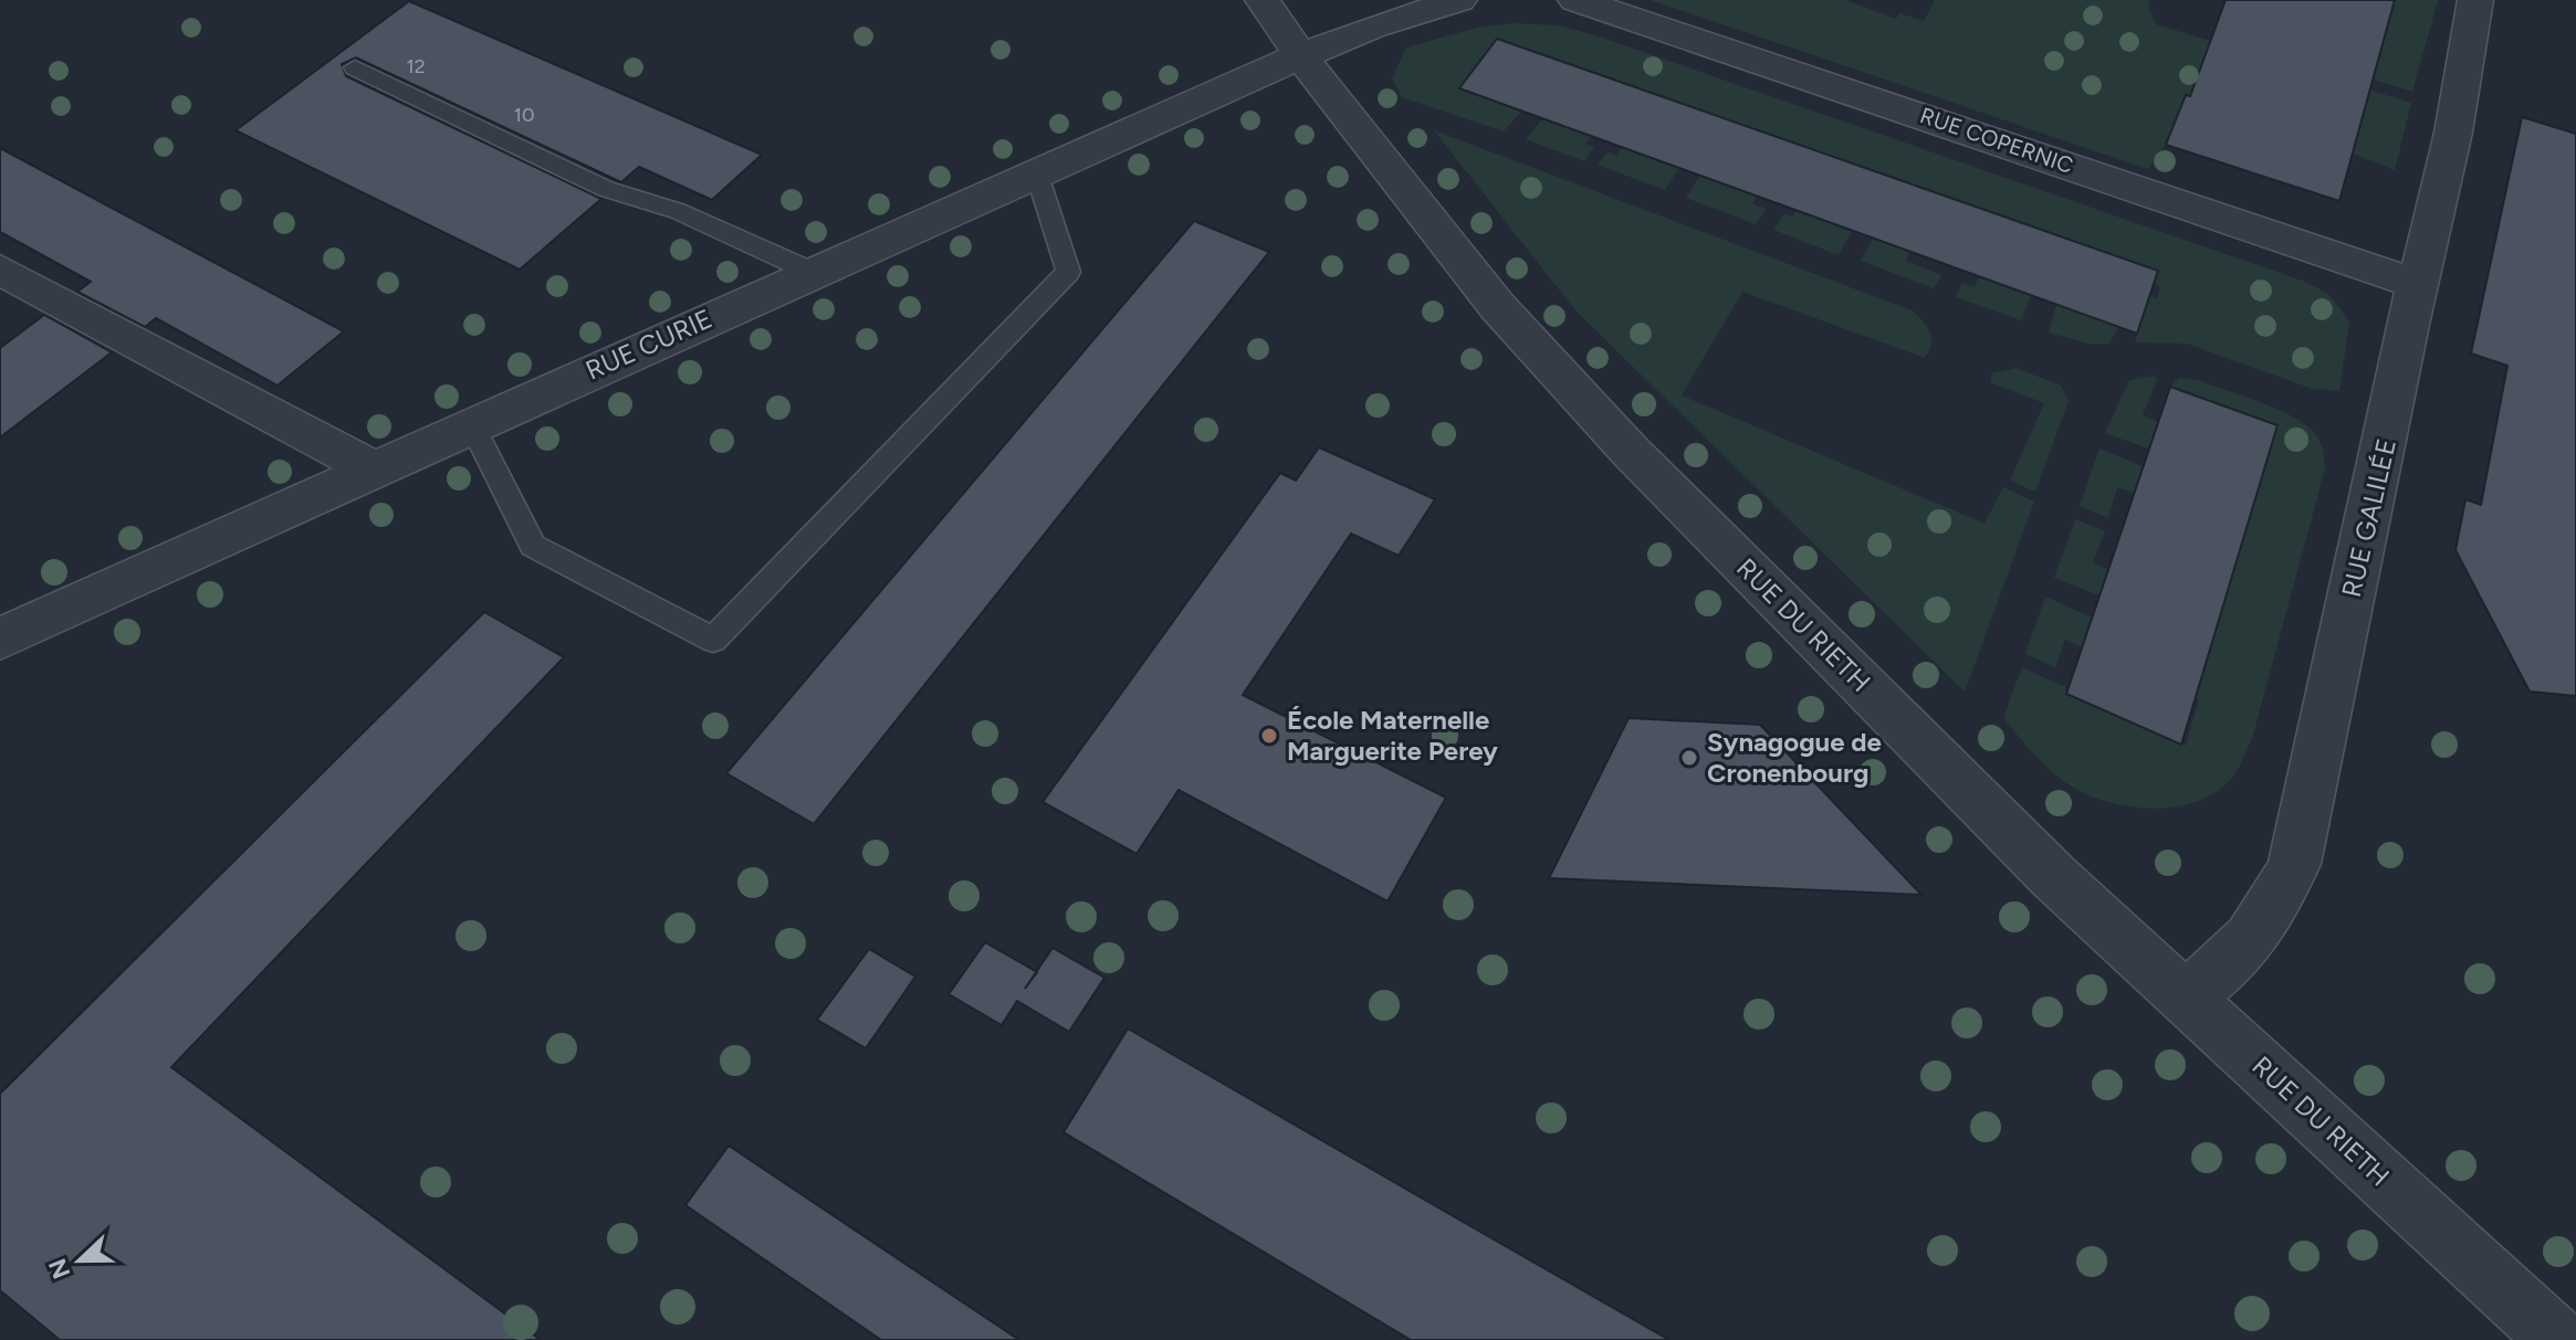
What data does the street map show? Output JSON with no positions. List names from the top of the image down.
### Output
{
  "streets": {
    "street": [
      "RUE COPERNIC",
      "RUE CURIE",
      "RUE GALILÉE",
      "RUE DU RIETH"
    ]
  },
  "crossings": [
    ["RUE COPERNIC", "RUE GALILÉE"],
    ["RUE CURIE", "RUE DU RIETH"],
    ["RUE GALILÉE", "RUE DU RIETH"]
  ],
  "places": ["École Maternelle Marguerite Perey", "Synagogue de Cronenbourg"],
  "house_numbers": ["12", "10"],
  "north": "left"
}
